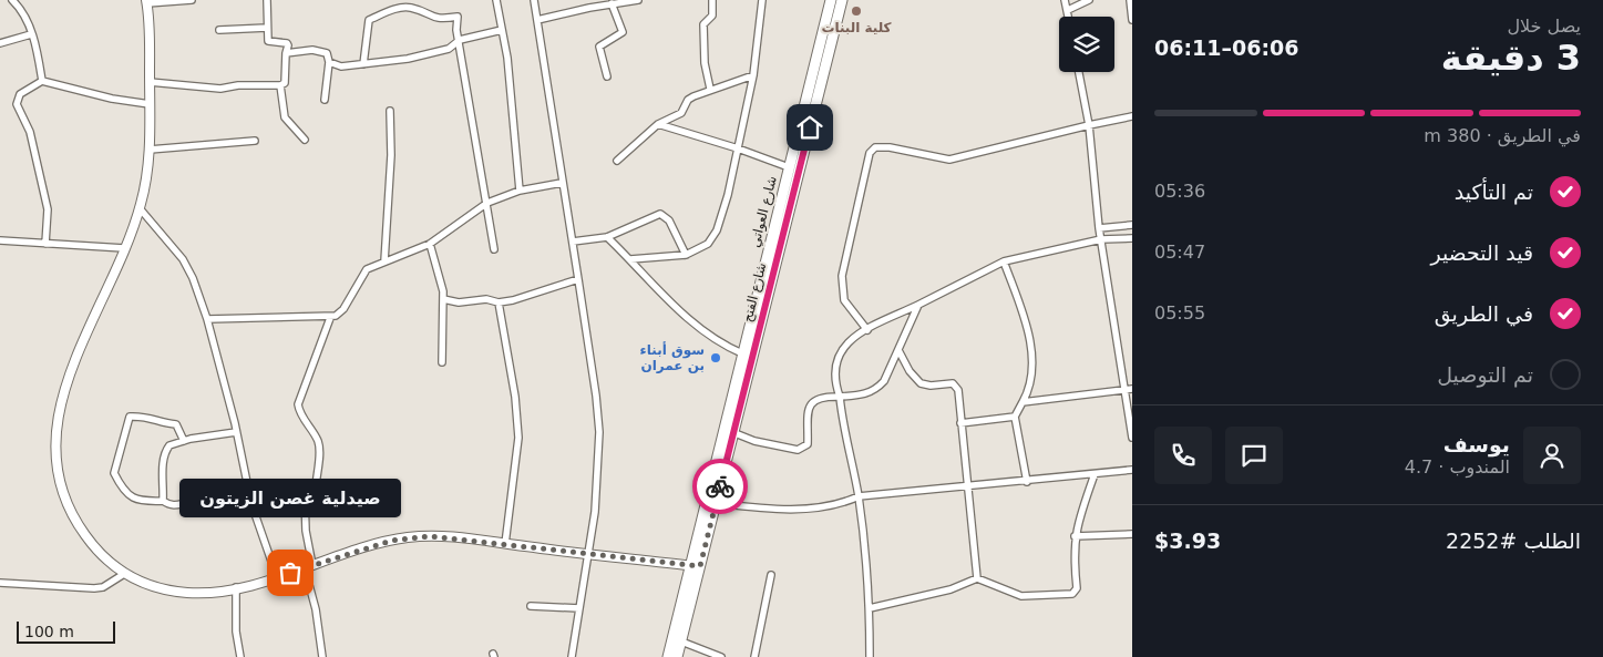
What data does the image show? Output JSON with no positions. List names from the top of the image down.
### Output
{
  "streets": {
    "main road": ["شارع العواتي", "شارع الفتح"]
  },
  "crossings": [
    ["شارع العواتي", "شارع الفتح"]
  ],
  "places": ["كلية البنات", "سوق أبناء بن عمران", "صيدلية غصن الزيتون"],
  "scale_bar": "100 m",
  "page": {
    "heading": ["3 دقيقة", "يصل خلال", "06:06–06:11"],
    "panel": [
      "يوسف",
      "المندوب · 4.7",
      "الطلب #2252",
      "$3.93"
    ],
    "bar": "في الطريق · 380 m",
    "list": [
      ["تم التأكيد", "05:36"],
      ["قيد التحضير", "05:47"],
      ["في الطريق", "05:55"],
      "تم التوصيل"
    ],
    "bubble": "صيدلية غصن الزيتون",
    "scale": "100 m"
  }
}
